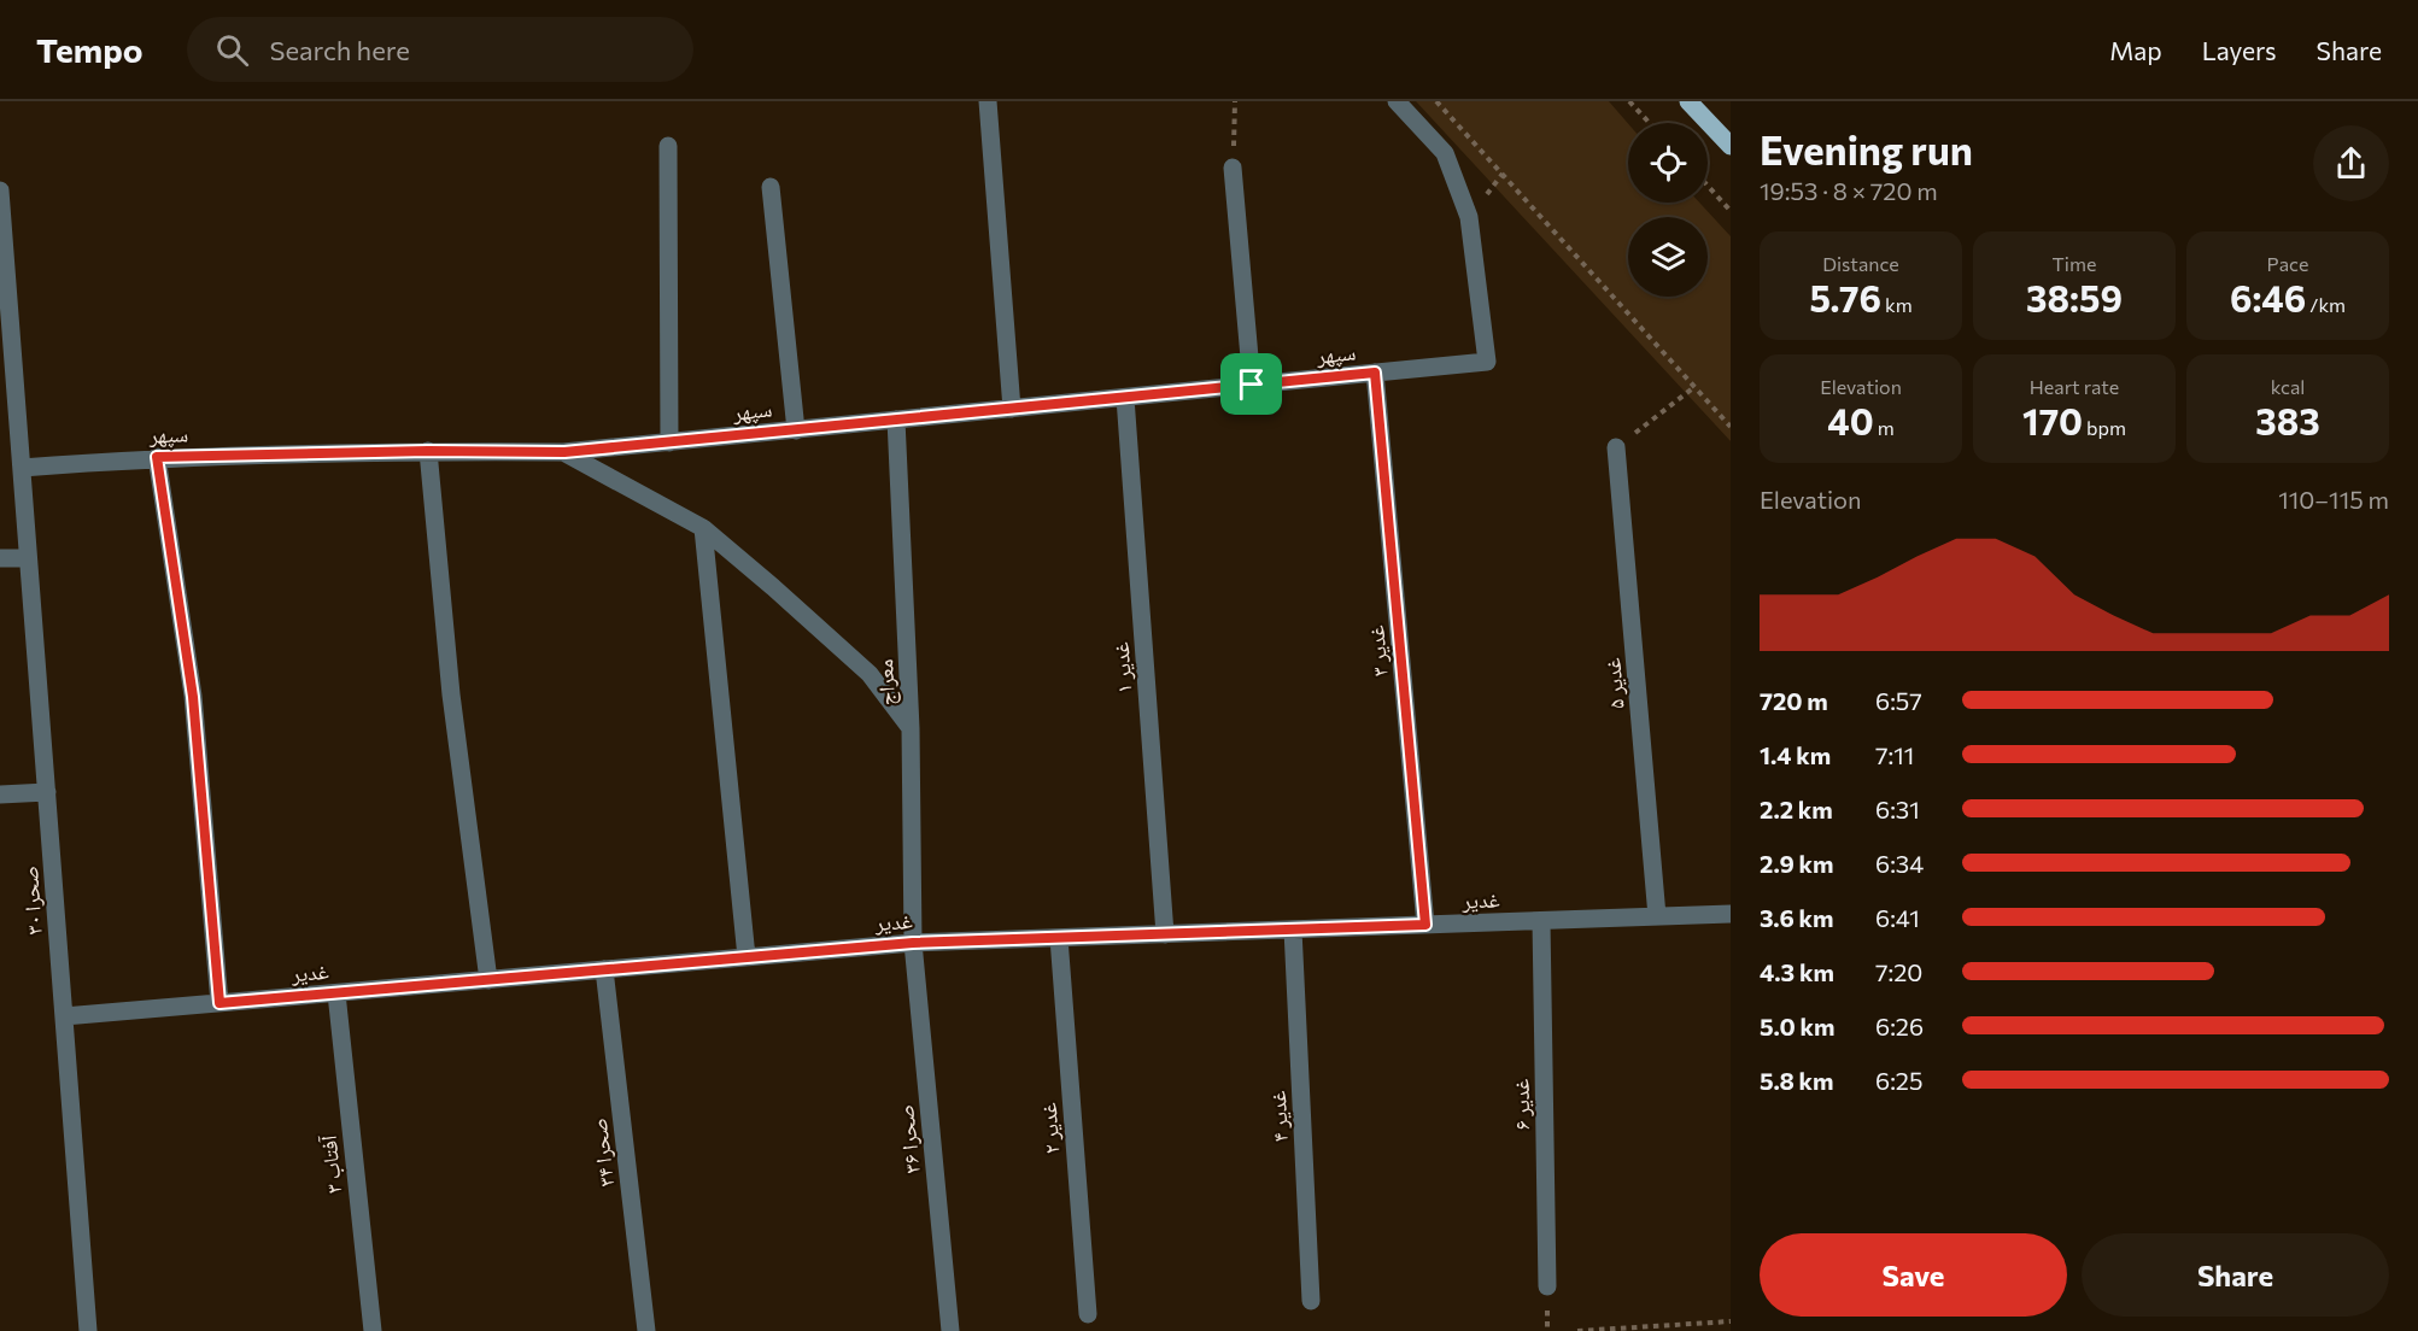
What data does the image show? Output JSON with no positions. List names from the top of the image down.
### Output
{
  "streets": {
    "street": [
      "سپهر",
      "غدیر ۳",
      "غدیر ۱",
      "معراج",
      "غدیر ۵",
      "غدیر",
      "صحرا ۳۰",
      "غدیر ۶",
      "غدیر ۴",
      "غدیر ۲",
      "صحرا ۳۶",
      "صحرا ۳۴",
      "آفتاب ۳"
    ]
  },
  "crossings": [
    ["سپهر", "غدیر ۳"],
    ["سپهر", "غدیر ۱"],
    ["سپهر", "معراج"],
    ["سپهر", "صحرا ۳۰"],
    ["غدیر ۳", "غدیر"],
    ["غدیر ۱", "غدیر"],
    ["معراج", "غدیر"],
    ["معراج", "صحرا ۳۶"],
    ["غدیر ۵", "غدیر"],
    ["غدیر", "صحرا ۳۰"],
    ["غدیر", "غدیر ۶"],
    ["غدیر", "غدیر ۴"],
    ["غدیر", "غدیر ۲"],
    ["غدیر", "صحرا ۳۶"],
    ["غدیر", "صحرا ۳۴"],
    ["غدیر", "آفتاب ۳"]
  ],
  "page": {
    "header": "Tempo",
    "search": "Search here",
    "nav": ["Map", "Layers", "Share"],
    "heading": ["Evening run", "19:53 · 8 × 720 m"],
    "stats": [
      ["Distance", "5.76 km"],
      ["Time", "38:59"],
      ["Pace", "6:46 /km"],
      ["Elevation", "40 m"],
      ["Heart rate", "170 bpm"],
      ["kcal", "383"]
    ],
    "chart": ["Elevation", "110–115 m"],
    "list": [
      {
        "name": "720 m",
        "note": "6:57"
      },
      {
        "name": "1.4 km",
        "note": "7:11"
      },
      {
        "name": "2.2 km",
        "note": "6:31"
      },
      {
        "name": "2.9 km",
        "note": "6:34"
      },
      {
        "name": "3.6 km",
        "note": "6:41"
      },
      {
        "name": "4.3 km",
        "note": "7:20"
      },
      {
        "name": "5.0 km",
        "note": "6:26"
      },
      {
        "name": "5.8 km",
        "note": "6:25"
      }
    ],
    "buttons": ["Save", "Share"]
  }
}
